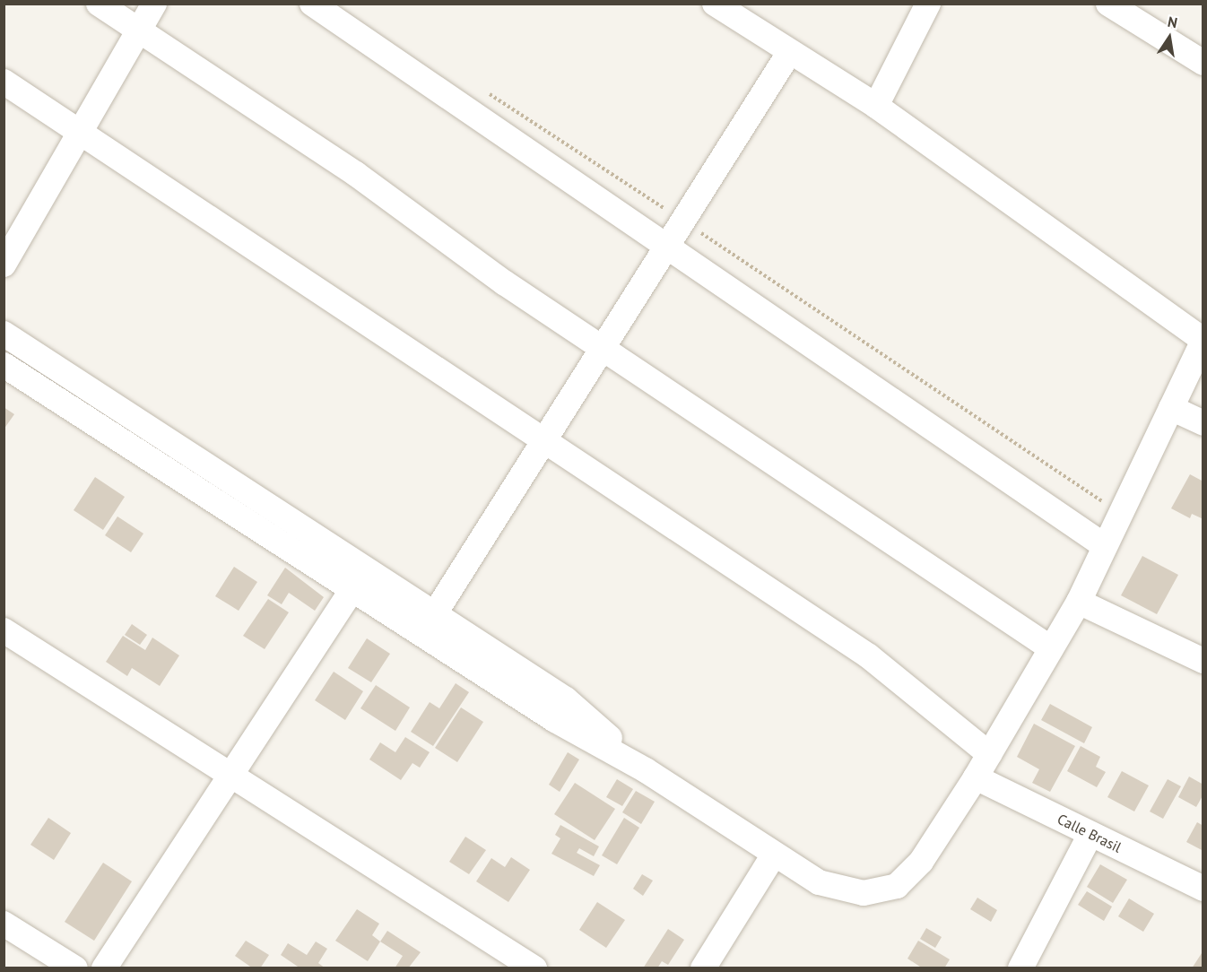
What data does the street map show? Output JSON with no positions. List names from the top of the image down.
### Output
{
  "streets": {
    "street": ["Calle Brasil"]
  },
  "north": "top"
}
